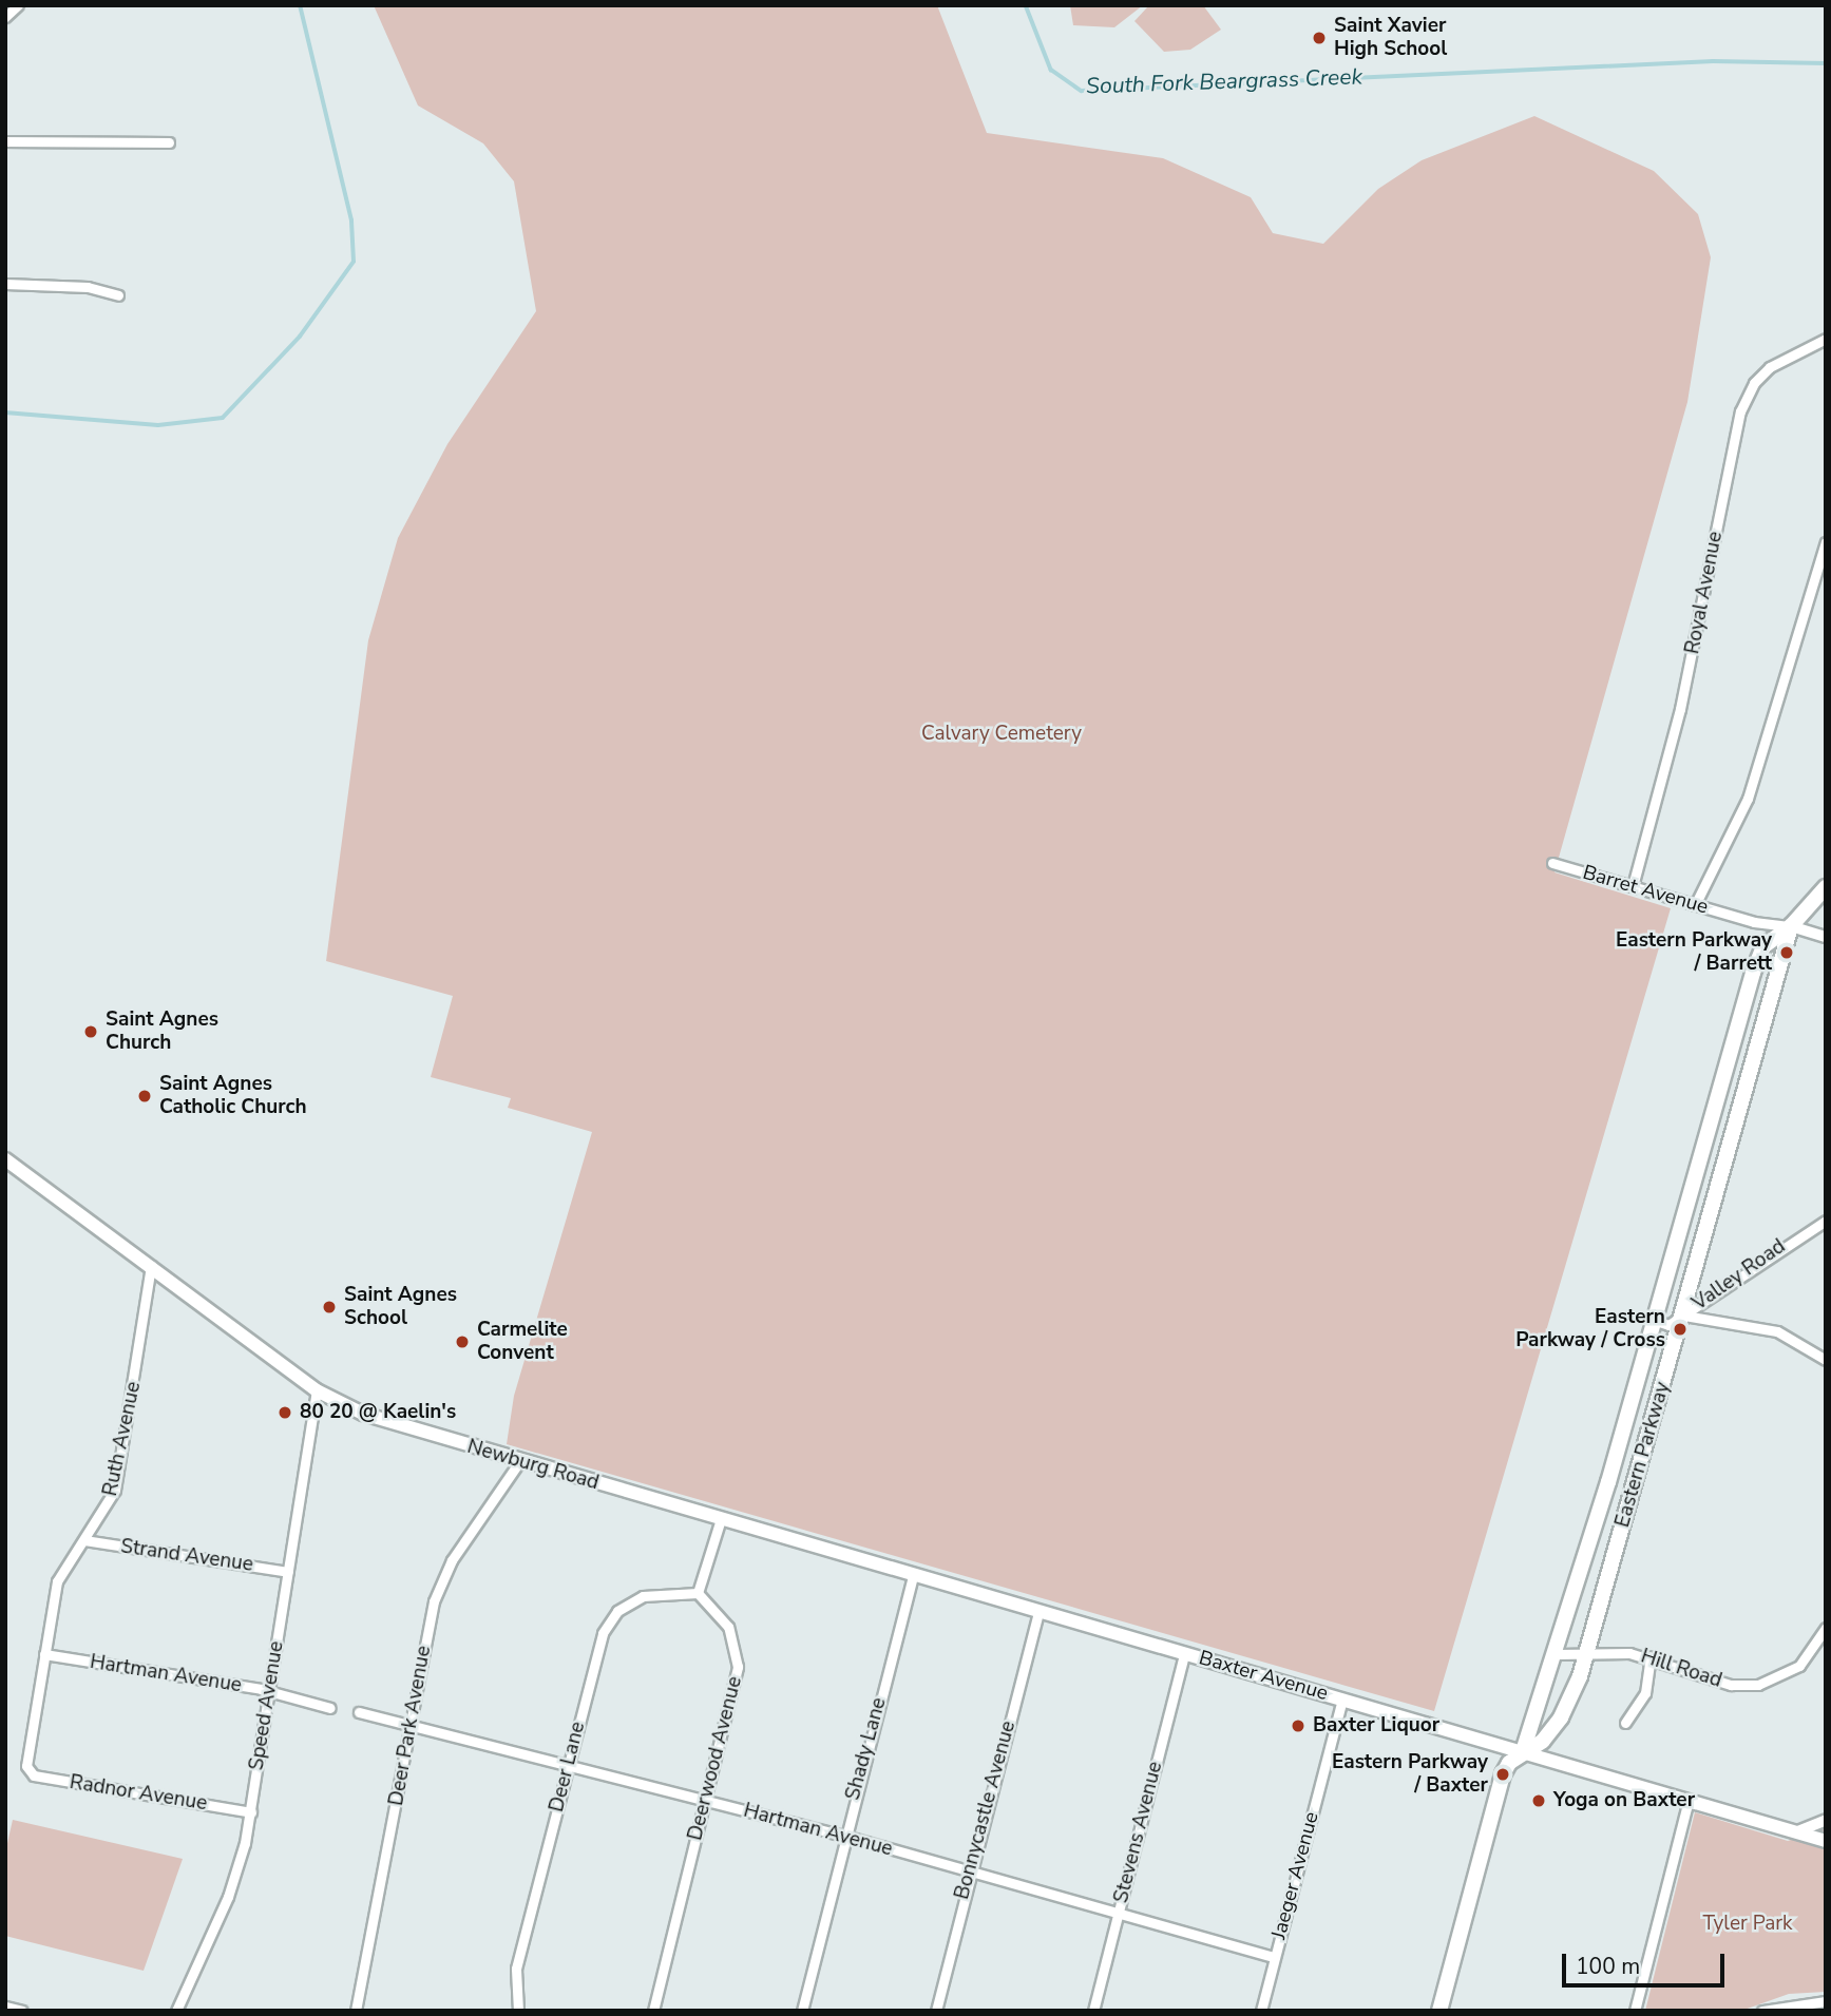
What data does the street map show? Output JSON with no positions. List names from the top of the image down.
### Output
{
  "streets": {
    "main road": ["Eastern Parkway", "Newburg Road", "Baxter Avenue"],
    "street": [
      "Royal Avenue",
      "Barret Avenue",
      "Valley Road",
      "Ruth Avenue",
      "Strand Avenue",
      "Hill Road",
      "Hartman Avenue",
      "Speed Avenue",
      "Deer Park Avenue",
      "Shady Lane",
      "Deerwood Avenue",
      "Deer Lane",
      "Radnor Avenue",
      "Bonnycastle Avenue",
      "Stevens Avenue",
      "Jaeger Avenue"
    ]
  },
  "crossings": [
    ["Royal Avenue", "Barret Avenue"],
    ["Barret Avenue", "Eastern Parkway"],
    ["Valley Road", "Eastern Parkway"],
    ["Ruth Avenue", "Newburg Road"],
    ["Ruth Avenue", "Strand Avenue"],
    ["Ruth Avenue", "Hartman Avenue"],
    ["Ruth Avenue", "Radnor Avenue"],
    ["Eastern Parkway", "Hill Road"],
    ["Eastern Parkway", "Baxter Avenue"],
    ["Newburg Road", "Baxter Avenue"],
    ["Newburg Road", "Speed Avenue"],
    ["Newburg Road", "Deer Park Avenue"],
    ["Newburg Road", "Shady Lane"],
    ["Strand Avenue", "Speed Avenue"],
    ["Hartman Avenue", "Speed Avenue"],
    ["Hartman Avenue", "Deer Park Avenue"],
    ["Hartman Avenue", "Shady Lane"],
    ["Hartman Avenue", "Deerwood Avenue"],
    ["Hartman Avenue", "Deer Lane"],
    ["Hartman Avenue", "Bonnycastle Avenue"],
    ["Hartman Avenue", "Stevens Avenue"],
    ["Hartman Avenue", "Jaeger Avenue"],
    ["Baxter Avenue", "Shady Lane"],
    ["Baxter Avenue", "Bonnycastle Avenue"],
    ["Baxter Avenue", "Stevens Avenue"],
    ["Baxter Avenue", "Jaeger Avenue"],
    ["Speed Avenue", "Radnor Avenue"],
    ["Deerwood Avenue", "Deer Lane"]
  ],
  "water": ["South Fork Beargrass Creek"],
  "parks": ["Calvary Cemetery", "Tyler Park"],
  "places": [
    "Saint Xavier High School",
    "Eastern Parkway / Barrett",
    "Saint Agnes Church",
    "Saint Agnes Catholic Church",
    "Saint Agnes School",
    "Eastern Parkway / Cross",
    "Carmelite Convent",
    "80 20 @ Kaelin's",
    "Baxter Liquor",
    "Eastern Parkway / Baxter",
    "Yoga on Baxter"
  ],
  "scale_bar": "100 m"
}
